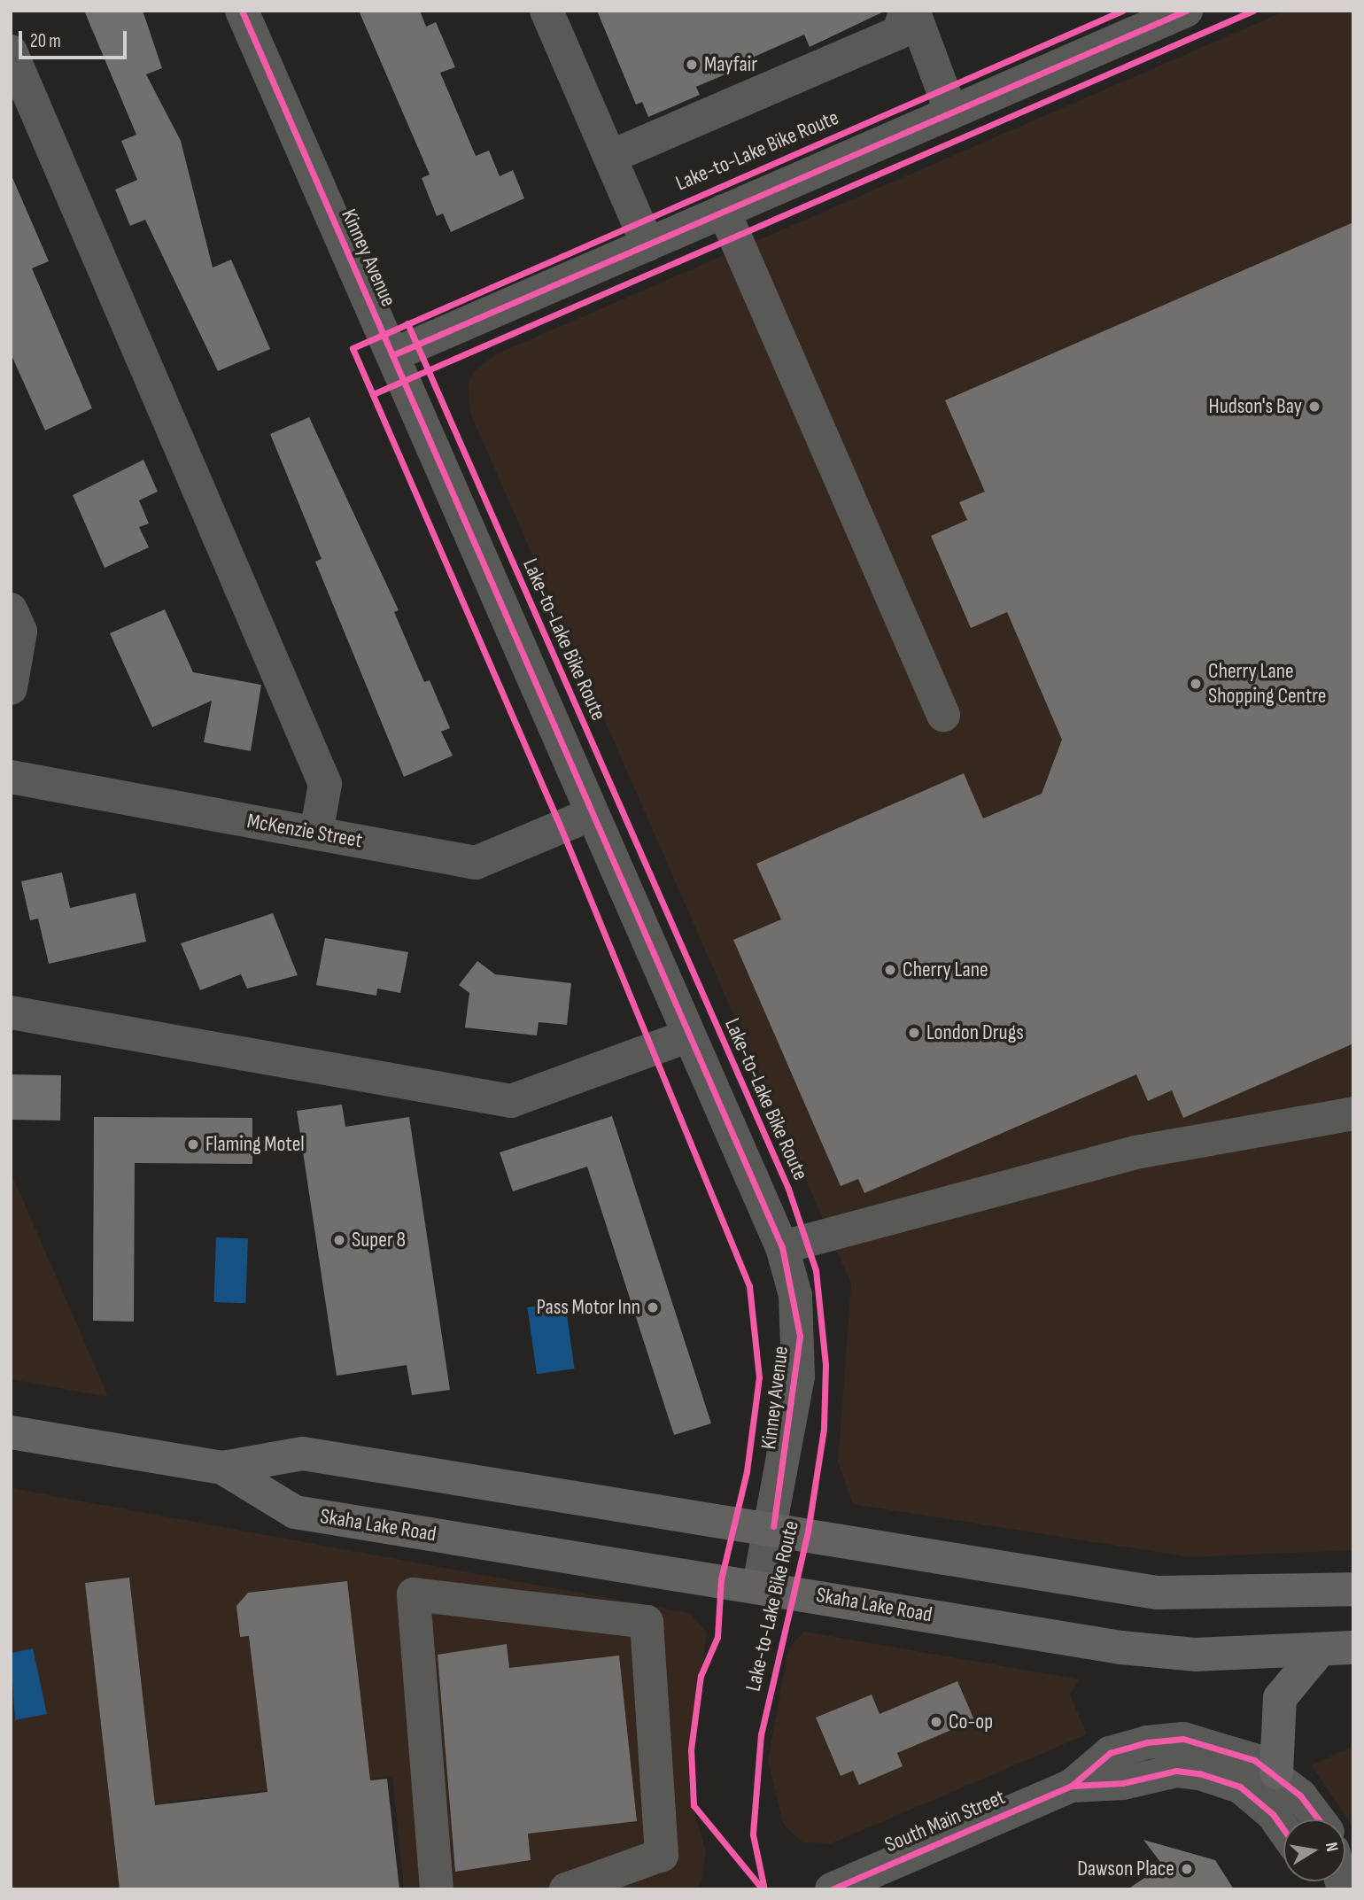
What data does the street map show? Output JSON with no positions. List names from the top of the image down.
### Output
{
  "streets": {
    "main road": ["Skaha Lake Road"],
    "street": ["Kinney Avenue", "McKenzie Street", "South Main Street"],
    "cycle path": ["Lake-to-Lake Bike Route"]
  },
  "crossings": [
    ["Kinney Avenue", "McKenzie Street"],
    ["Kinney Avenue", "Skaha Lake Road"]
  ],
  "places": [
    "Mayfair",
    "Hudson's Bay",
    "Cherry Lane Shopping Centre",
    "Cherry Lane",
    "London Drugs",
    "Flaming Motel",
    "Super 8",
    "Pass Motor Inn",
    "Co-op",
    "Dawson Place"
  ],
  "scale_bar": "20 m",
  "north": "right"
}
